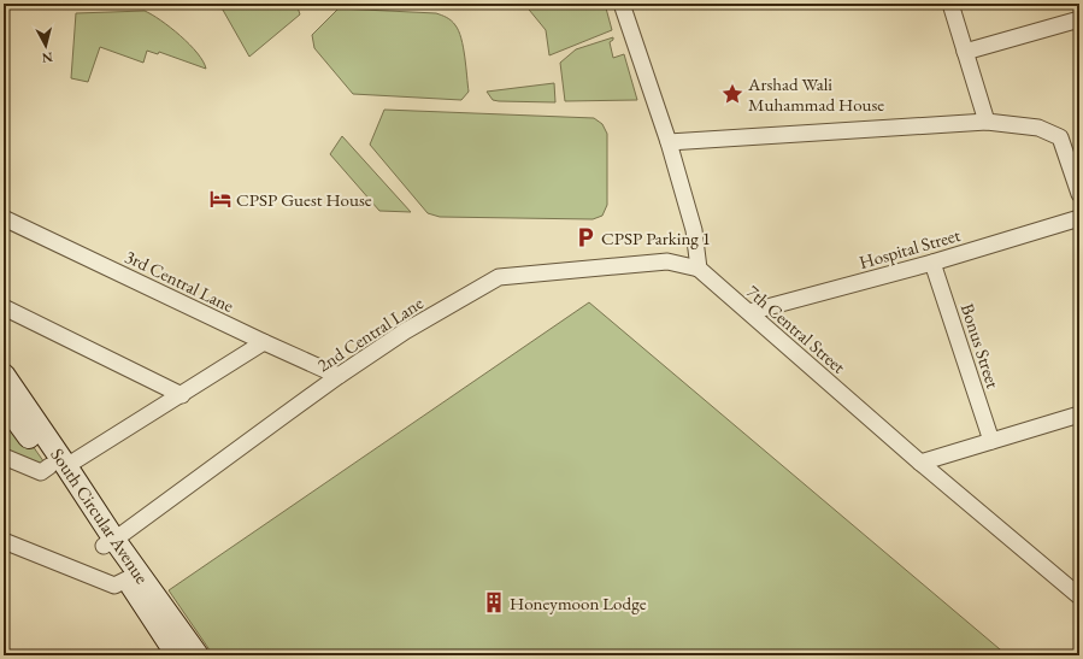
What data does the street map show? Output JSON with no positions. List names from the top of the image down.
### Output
{
  "streets": {
    "main road": ["South Circular Avenue"],
    "street": [
      "Hospital Street",
      "3rd Central Lane",
      "7th Central Street",
      "2nd Central Lane",
      "Bonus Street"
    ]
  },
  "crossings": [
    ["Hospital Street", "7th Central Street"],
    ["Hospital Street", "Bonus Street"],
    ["3rd Central Lane", "2nd Central Lane"],
    ["7th Central Street", "2nd Central Lane"],
    ["2nd Central Lane", "South Circular Avenue"]
  ],
  "places": {
    "place": ["Arshad Wali Muhammad House"],
    "hotel": ["CPSP Guest House"],
    "parking": ["CPSP Parking 1"],
    "building": ["Honeymoon Lodge"]
  },
  "north": "bottom"
}
